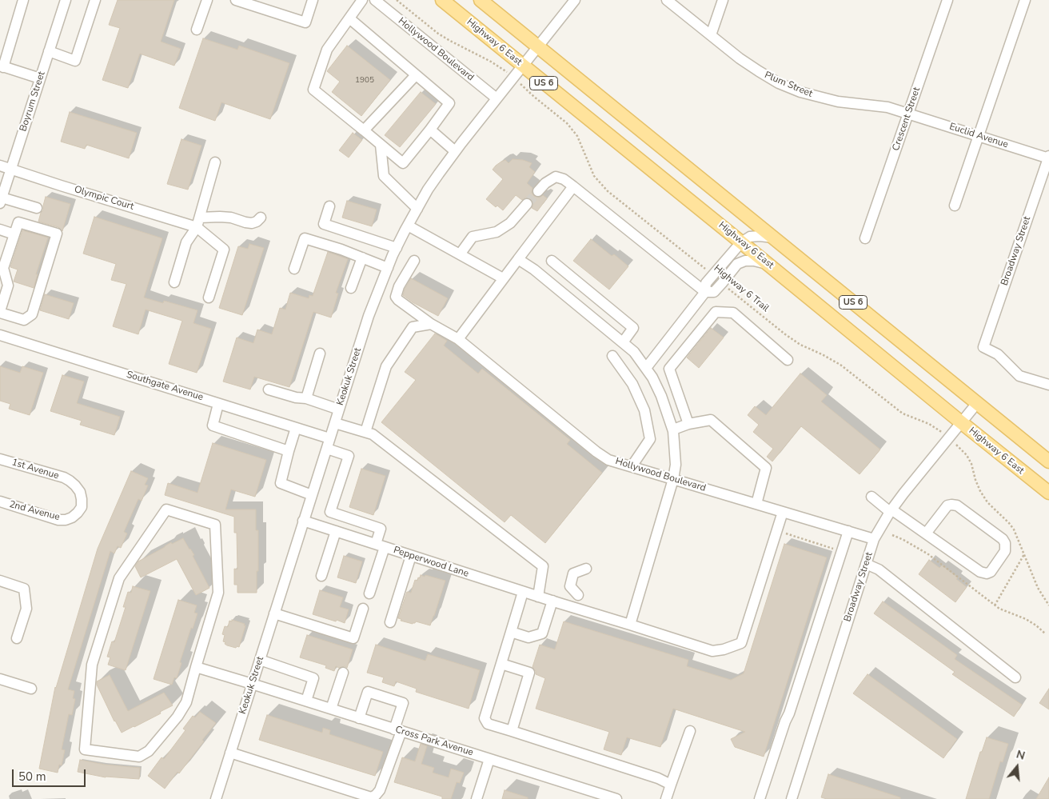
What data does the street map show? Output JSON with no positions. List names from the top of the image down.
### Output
{
  "streets": {
    "main road": ["Highway 6 East", "US 6"],
    "street": [
      "Hollywood Boulevard",
      "Plum Street",
      "Boyrum Street",
      "Crescent Street",
      "Euclid Avenue",
      "Olympic Court",
      "Broadway Street",
      "Keokuk Street",
      "Southgate Avenue",
      "1st Avenue",
      "2nd Avenue",
      "Pepperwood Lane",
      "Cross Park Avenue"
    ],
    "path": ["Highway 6 Trail"]
  },
  "crossings": [
    ["Highway 6 East", "Broadway Street"],
    ["Highway 6 East", "Keokuk Street"],
    ["Hollywood Boulevard", "Broadway Street"],
    ["Hollywood Boulevard", "Keokuk Street"],
    ["US 6", "Broadway Street"],
    ["US 6", "Keokuk Street"],
    ["Plum Street", "Crescent Street"],
    ["Plum Street", "Euclid Avenue"],
    ["Boyrum Street", "Olympic Court"],
    ["Crescent Street", "Euclid Avenue"],
    ["Euclid Avenue", "Broadway Street"],
    ["Broadway Street", "Highway 6 Trail"],
    ["Highway 6 Trail", "Keokuk Street"],
    ["Keokuk Street", "Southgate Avenue"],
    ["Keokuk Street", "Pepperwood Lane"],
    ["Keokuk Street", "Cross Park Avenue"],
    ["Southgate Avenue", "Pepperwood Lane"],
    ["1st Avenue", "2nd Avenue"]
  ],
  "house_numbers": ["1905"],
  "scale_bar": "50 m",
  "north": "top"
}
